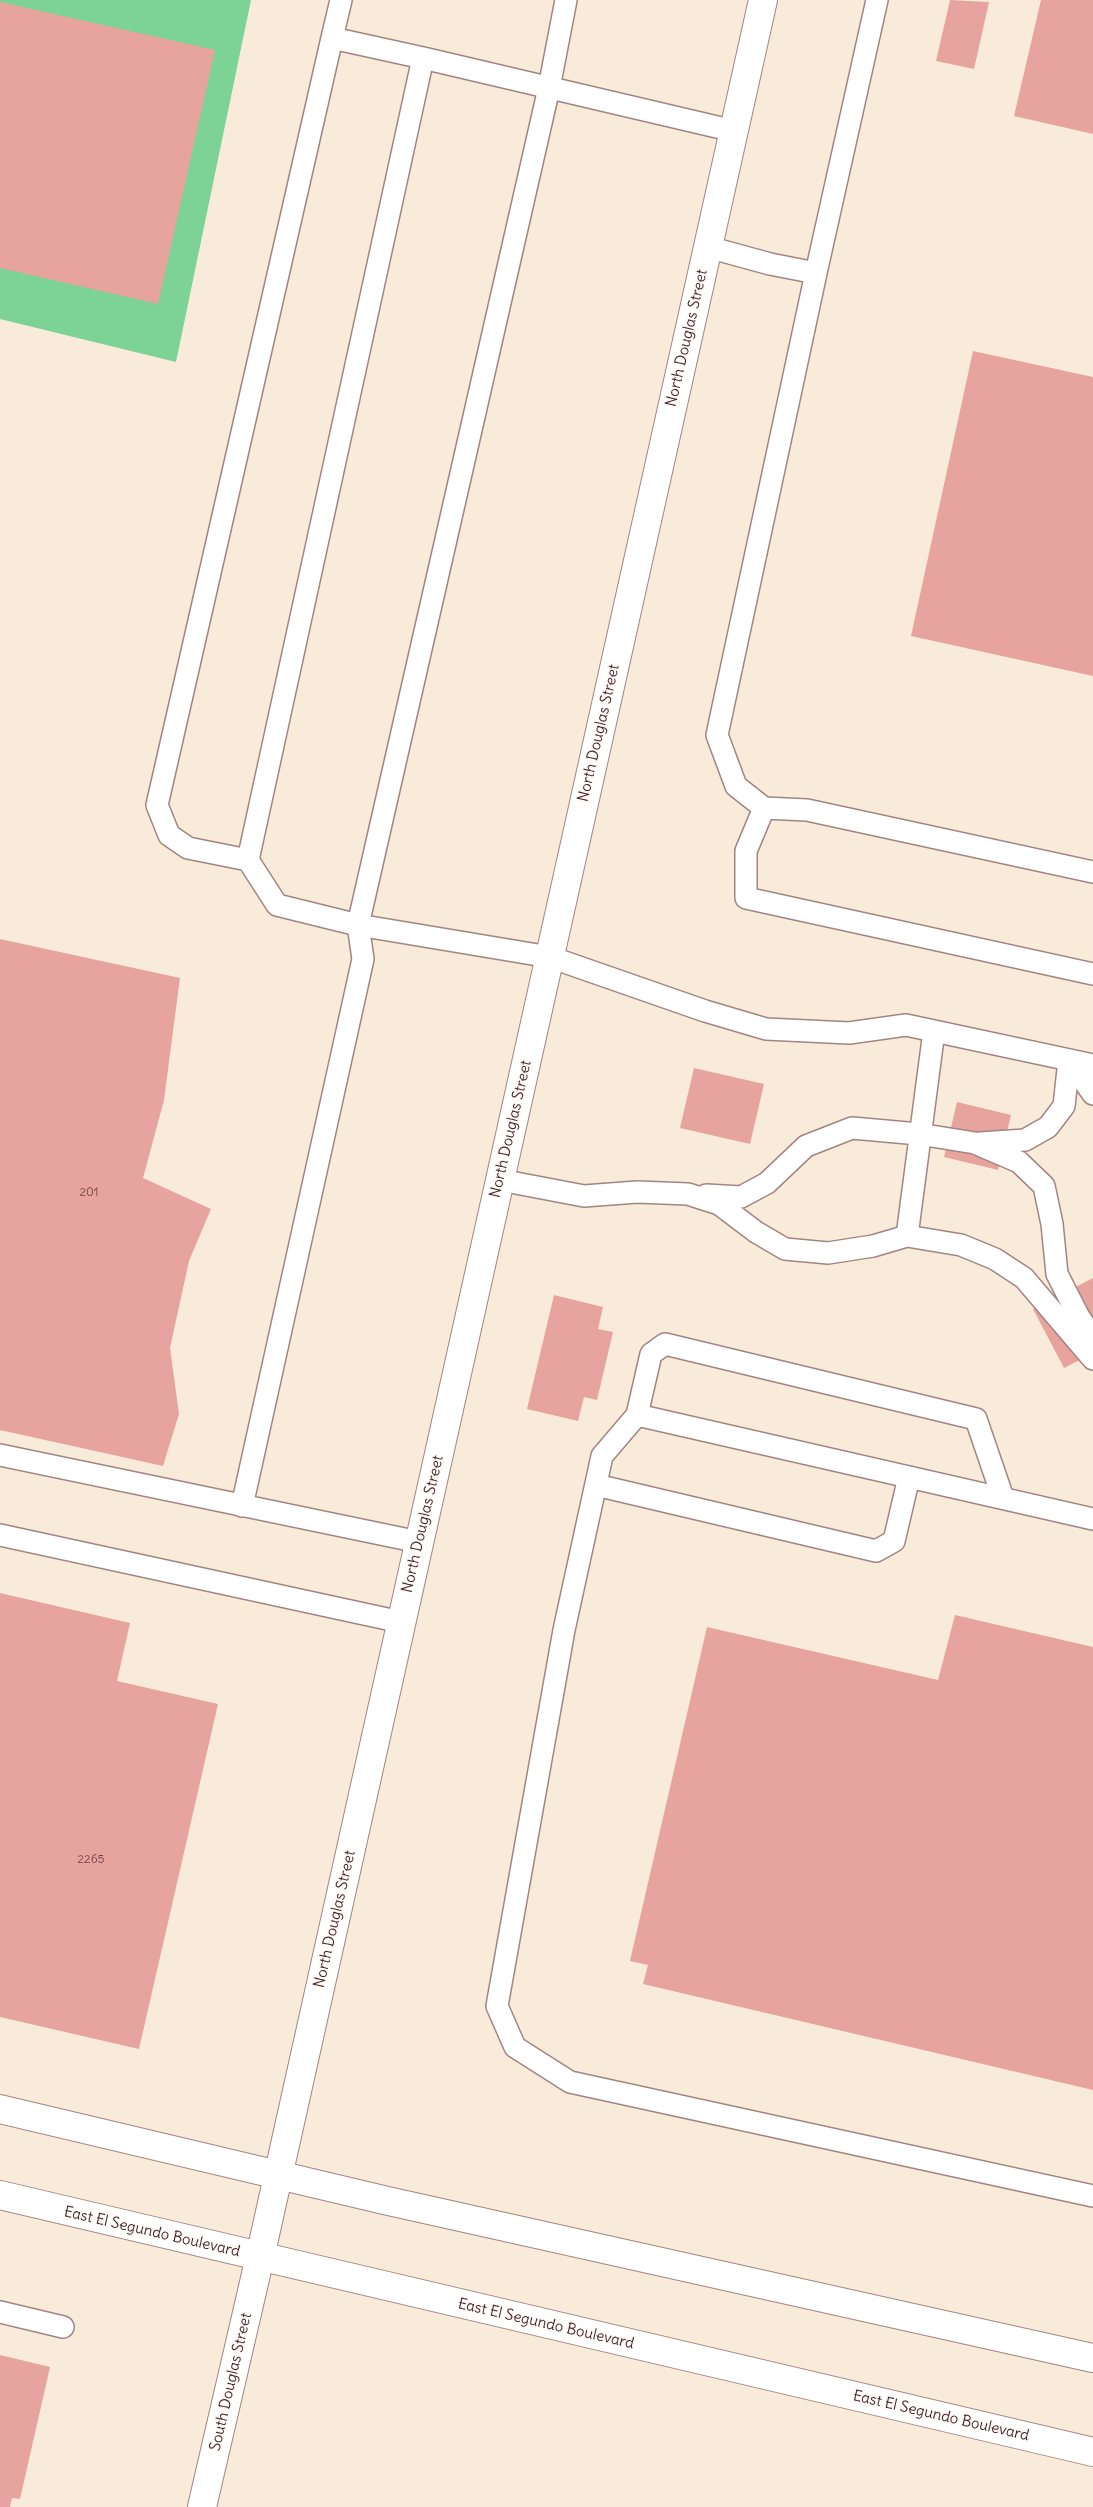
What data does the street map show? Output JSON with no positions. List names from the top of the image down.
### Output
{
  "streets": {
    "main road": ["North Douglas Street", "East El Segundo Boulevard", "South Douglas Street"]
  },
  "crossings": [
    ["North Douglas Street", "East El Segundo Boulevard"],
    ["North Douglas Street", "South Douglas Street"],
    ["East El Segundo Boulevard", "South Douglas Street"]
  ],
  "house_numbers": ["201", "2265"]
}
